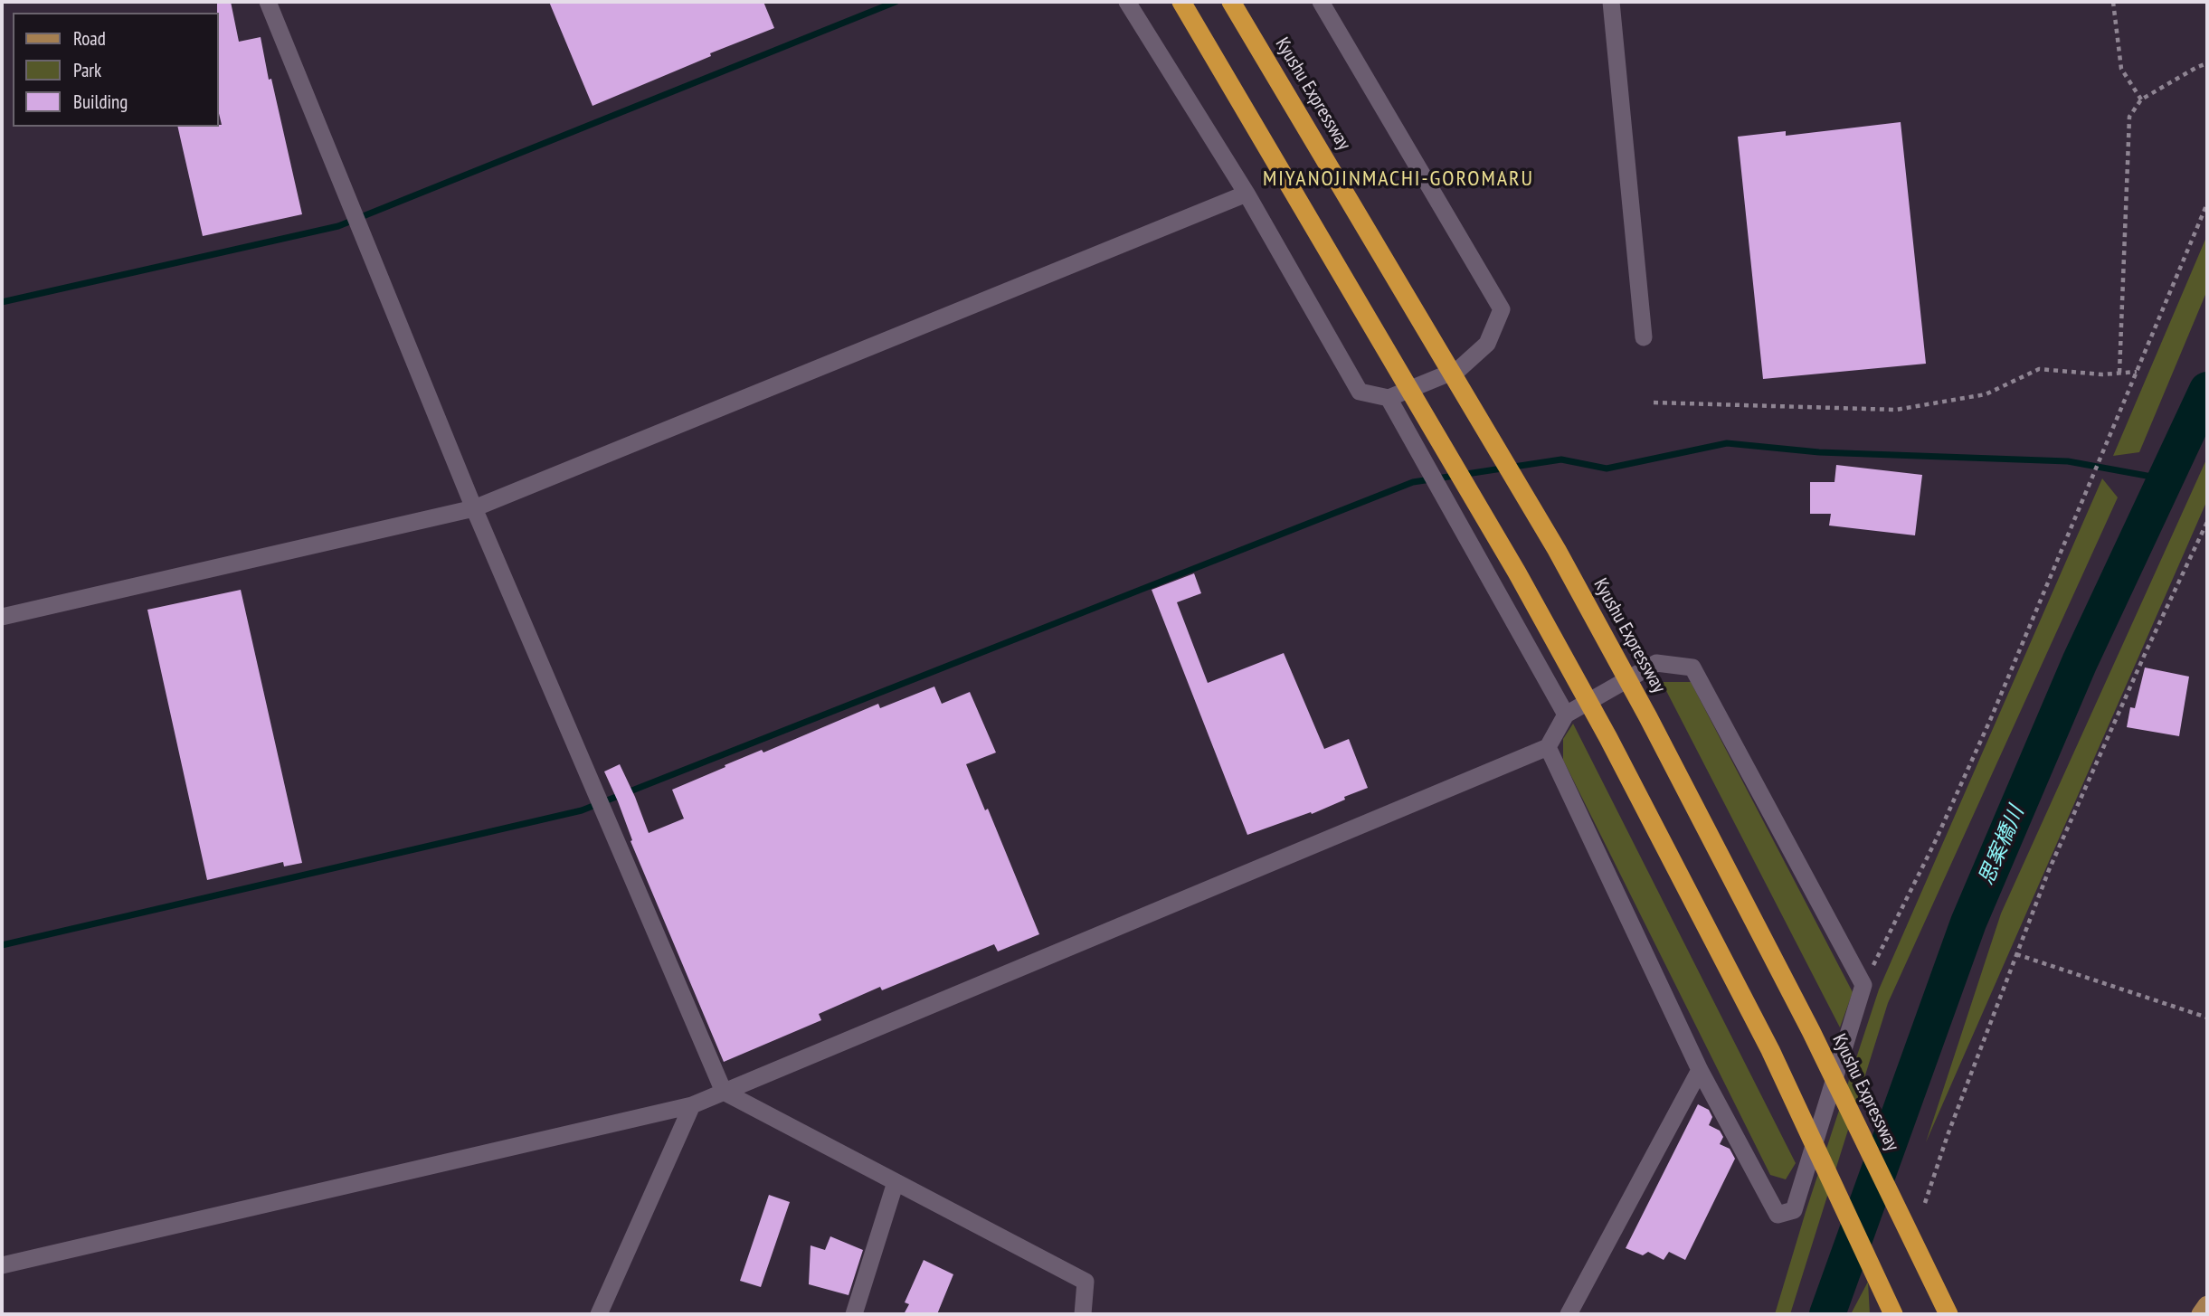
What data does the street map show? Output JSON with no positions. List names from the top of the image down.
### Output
{
  "streets": {
    "highway": ["Kyushu Expressway"]
  },
  "districts": ["MIYANOJINMACHI-GOROMARU"],
  "water": ["思案橋川"],
  "legend": ["Road", "Park", "Building"]
}
